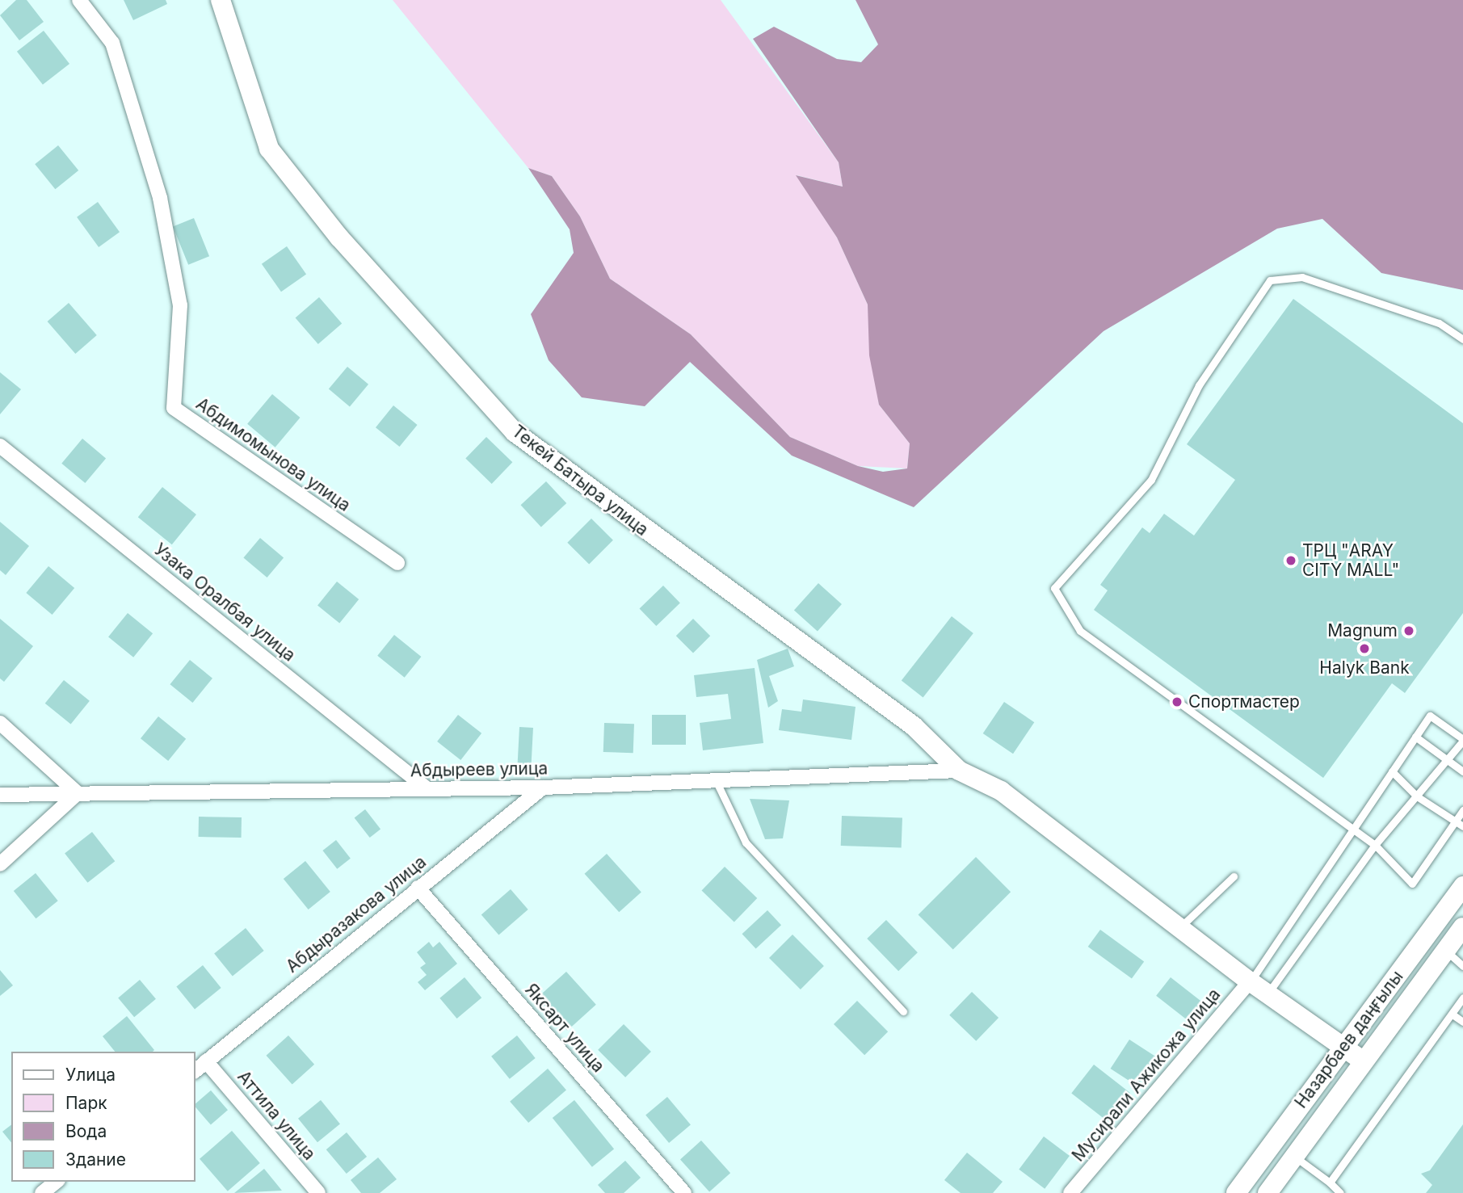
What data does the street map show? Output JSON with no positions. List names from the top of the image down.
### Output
{
  "streets": {
    "street": [
      "Абдимомынова улица",
      "Текей Батыра улица",
      "Узака Оралбая улица",
      "Абдыреев улица",
      "Абдыразакова улица",
      "Яксарт улица",
      "Назарбаев даңғылы",
      "Мусирали Ажикожа улица",
      "Аттила улица"
    ]
  },
  "crossings": [
    ["Текей Батыра улица", "Абдыреев улица"],
    ["Текей Батыра улица", "Назарбаев даңғылы"],
    ["Текей Батыра улица", "Мусирали Ажикожа улица"],
    ["Узака Оралбая улица", "Абдыреев улица"],
    ["Абдыреев улица", "Абдыразакова улица"],
    ["Абдыразакова улица", "Яксарт улица"],
    ["Абдыразакова улица", "Аттила улица"]
  ],
  "places": [
    "ТРЦ \"ARAY CITY MALL\"",
    "Magnum",
    "Halyk Bank",
    "Спортмастер"
  ],
  "legend": [
    "Улица",
    "Парк",
    "Вода",
    "Здание"
  ]
}
